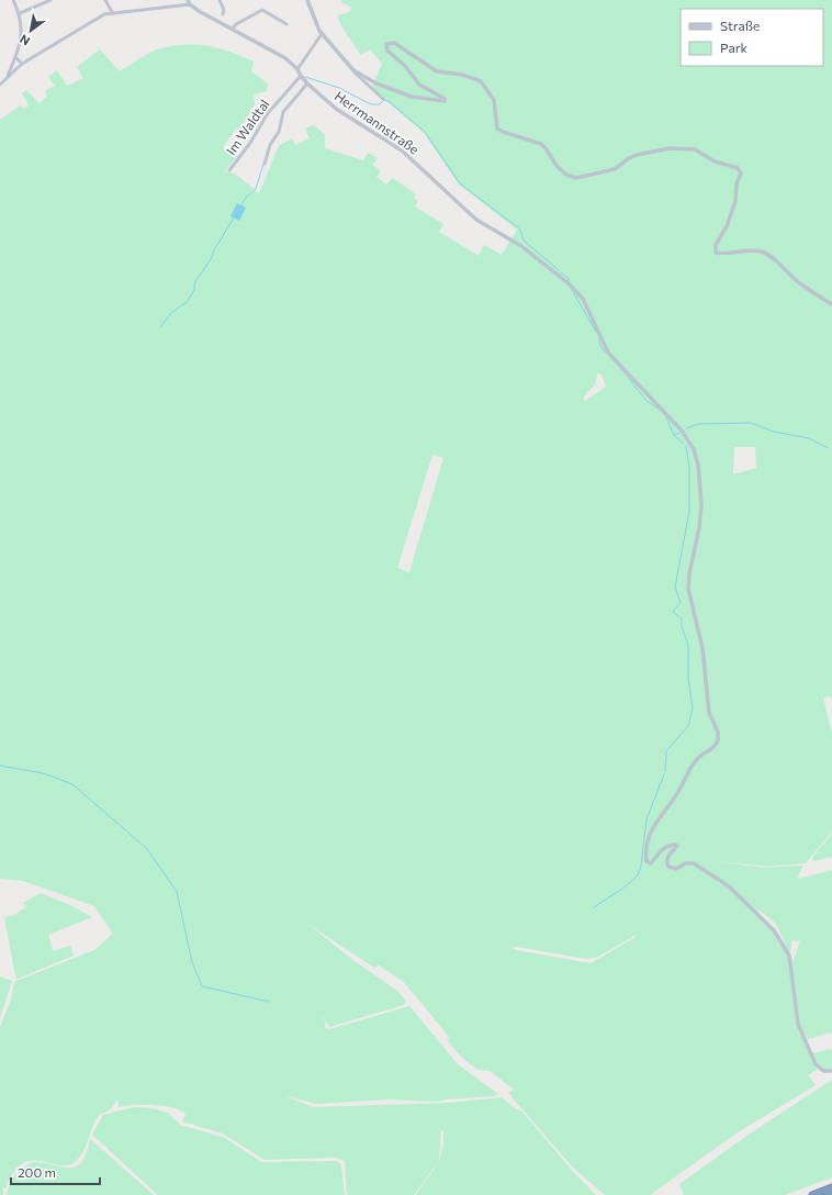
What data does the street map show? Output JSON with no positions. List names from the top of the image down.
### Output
{
  "streets": {
    "street": ["Herrmannstraße", "Im Waldtal"]
  },
  "crossings": [
    ["Herrmannstraße", "Im Waldtal"]
  ],
  "legend": ["Straße", "Park"],
  "scale_bar": "200 m",
  "north": "bottom left"
}
